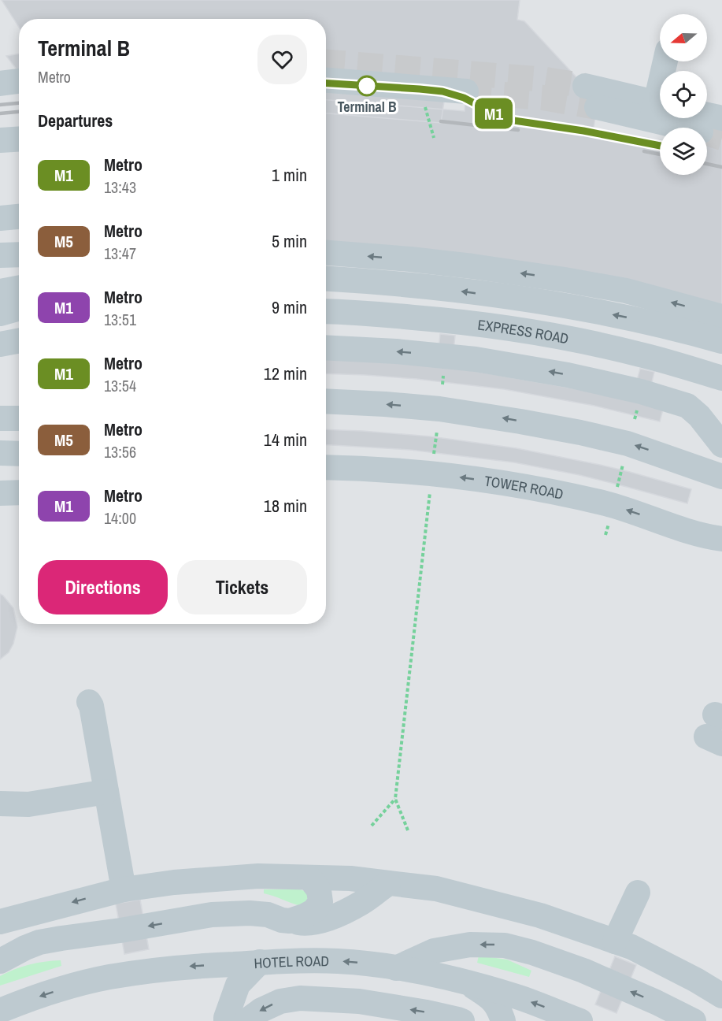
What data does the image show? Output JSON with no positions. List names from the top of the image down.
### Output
{
  "streets": {
    "street": ["EXPRESS ROAD", "TOWER ROAD", "HOTEL ROAD"]
  },
  "places": ["Terminal B"],
  "lines": ["metro line M1"],
  "north": "left",
  "page": {
    "on_map": "M1",
    "heading": [
      ["Terminal B", "Metro"],
      "Departures"
    ],
    "list": [
      {
        "mark": "M1",
        "name": "Metro",
        "note": "13:43",
        "value": "1 min"
      },
      {
        "mark": "M5",
        "name": "Metro",
        "note": "13:47",
        "value": "5 min"
      },
      {
        "mark": "M1",
        "name": "Metro",
        "note": "13:51",
        "value": "9 min"
      },
      {
        "mark": "M1",
        "name": "Metro",
        "note": "13:54",
        "value": "12 min"
      },
      {
        "mark": "M5",
        "name": "Metro",
        "note": "13:56",
        "value": "14 min"
      },
      {
        "mark": "M1",
        "name": "Metro",
        "note": "14:00",
        "value": "18 min"
      }
    ],
    "buttons": ["Directions", "Tickets"]
  }
}
